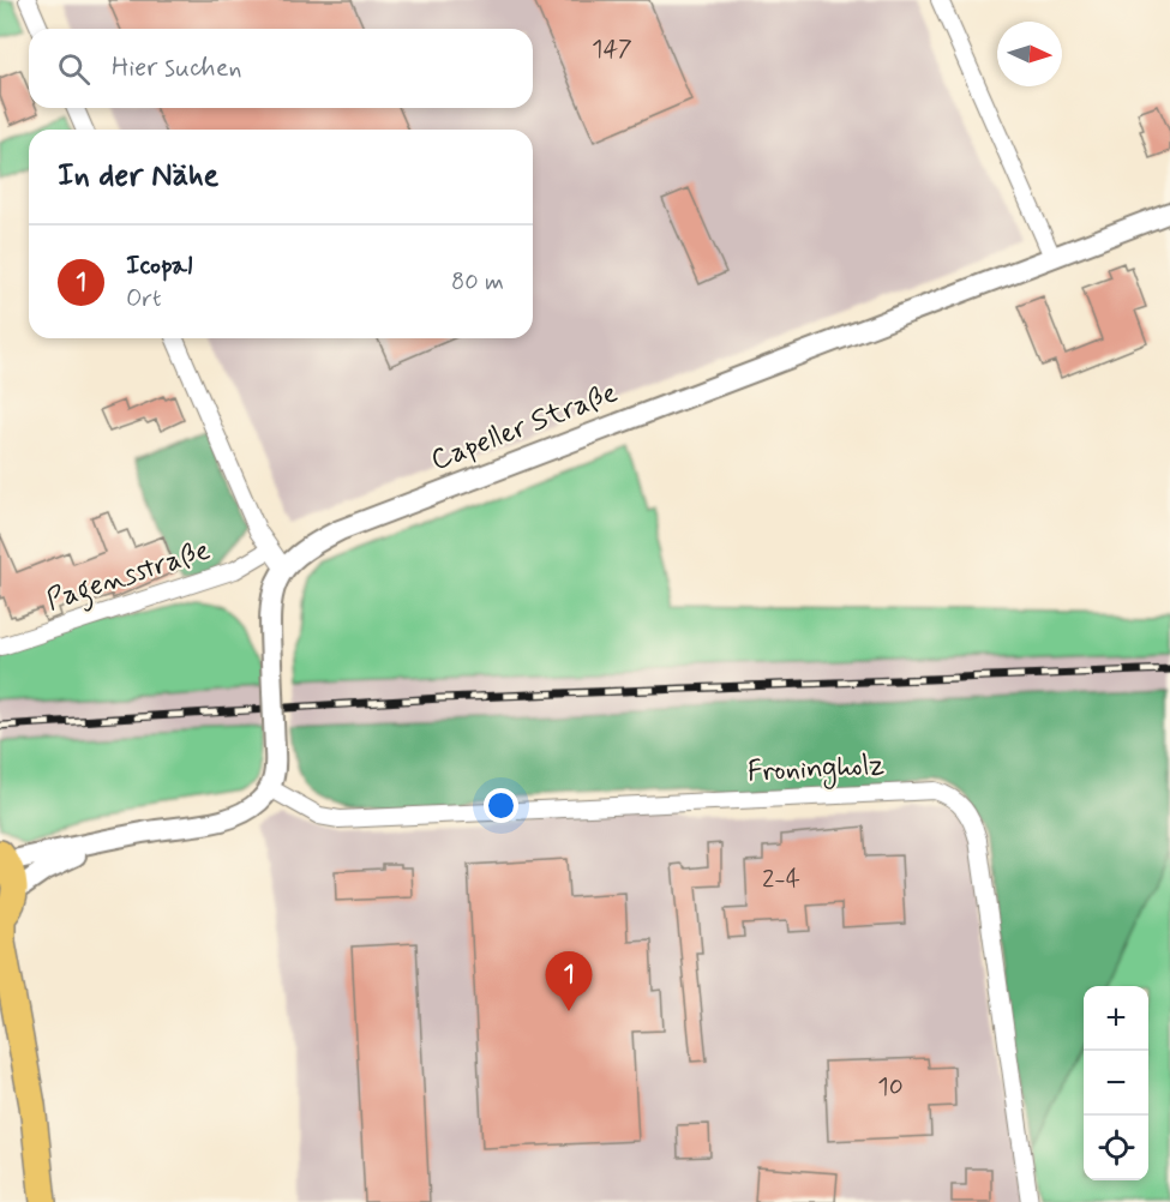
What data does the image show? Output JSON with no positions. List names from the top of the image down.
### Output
{
  "streets": {
    "street": ["Capeller Straße", "Pagensstraße", "Froningholz"]
  },
  "crossings": [
    ["Capeller Straße", "Froningholz"]
  ],
  "house_numbers": ["147", "2-4", "10"],
  "north": "right",
  "page": {
    "search": "Hier suchen",
    "heading": "In der Nähe",
    "list": [
      {
        "mark": "1",
        "name": "Icopal",
        "note": "Ort",
        "value": "80 m"
      }
    ],
    "pins": "1",
    "map_buttons": ["+", "−"]
  }
}
